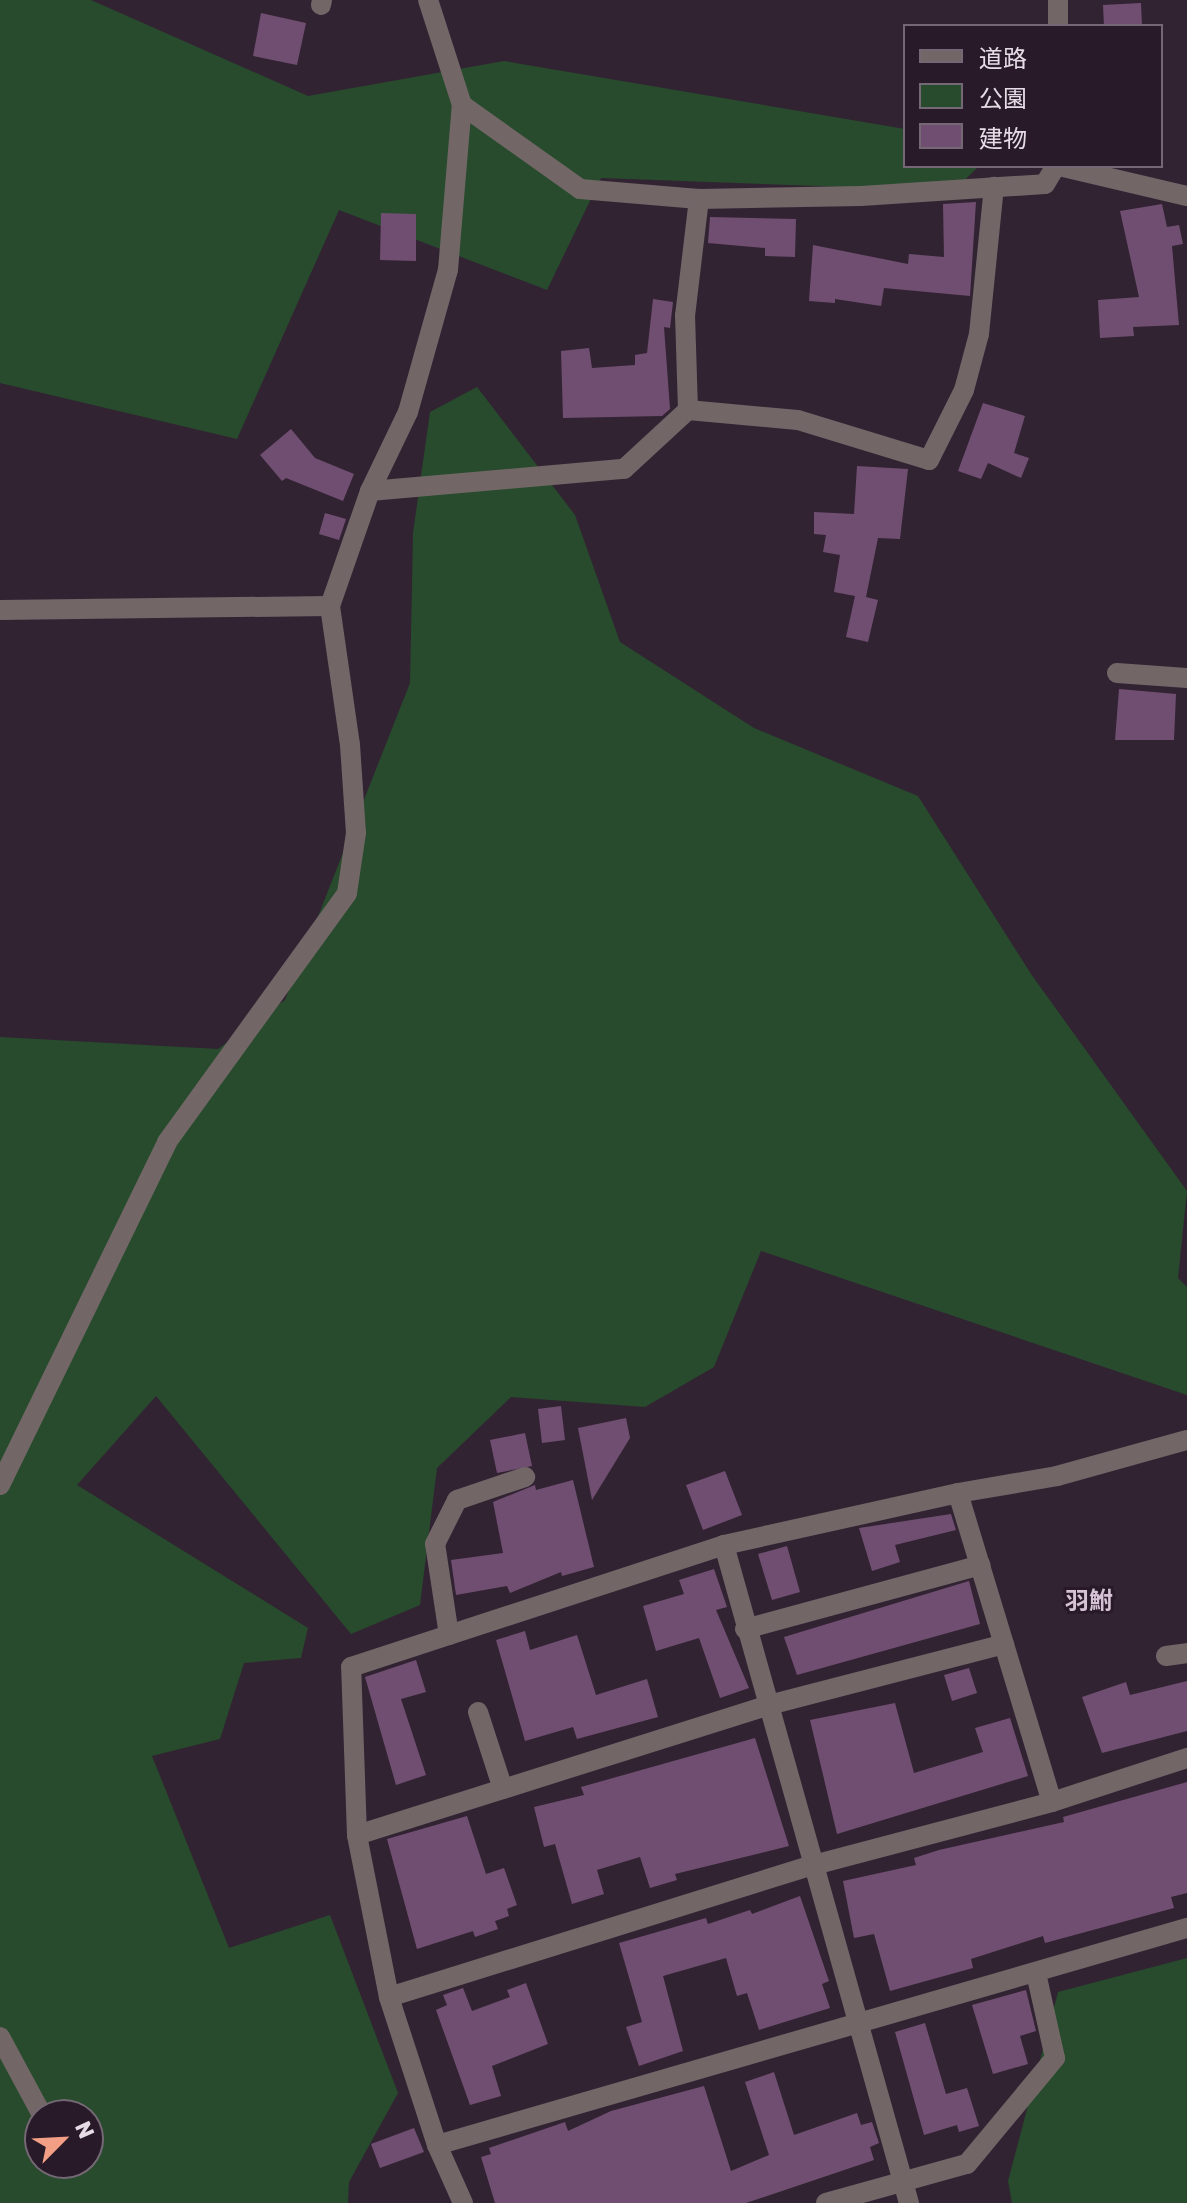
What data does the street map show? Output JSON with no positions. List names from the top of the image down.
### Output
{
  "districts": ["羽鮒"],
  "legend": ["道路", "公園", "建物"],
  "north": "top right"
}
